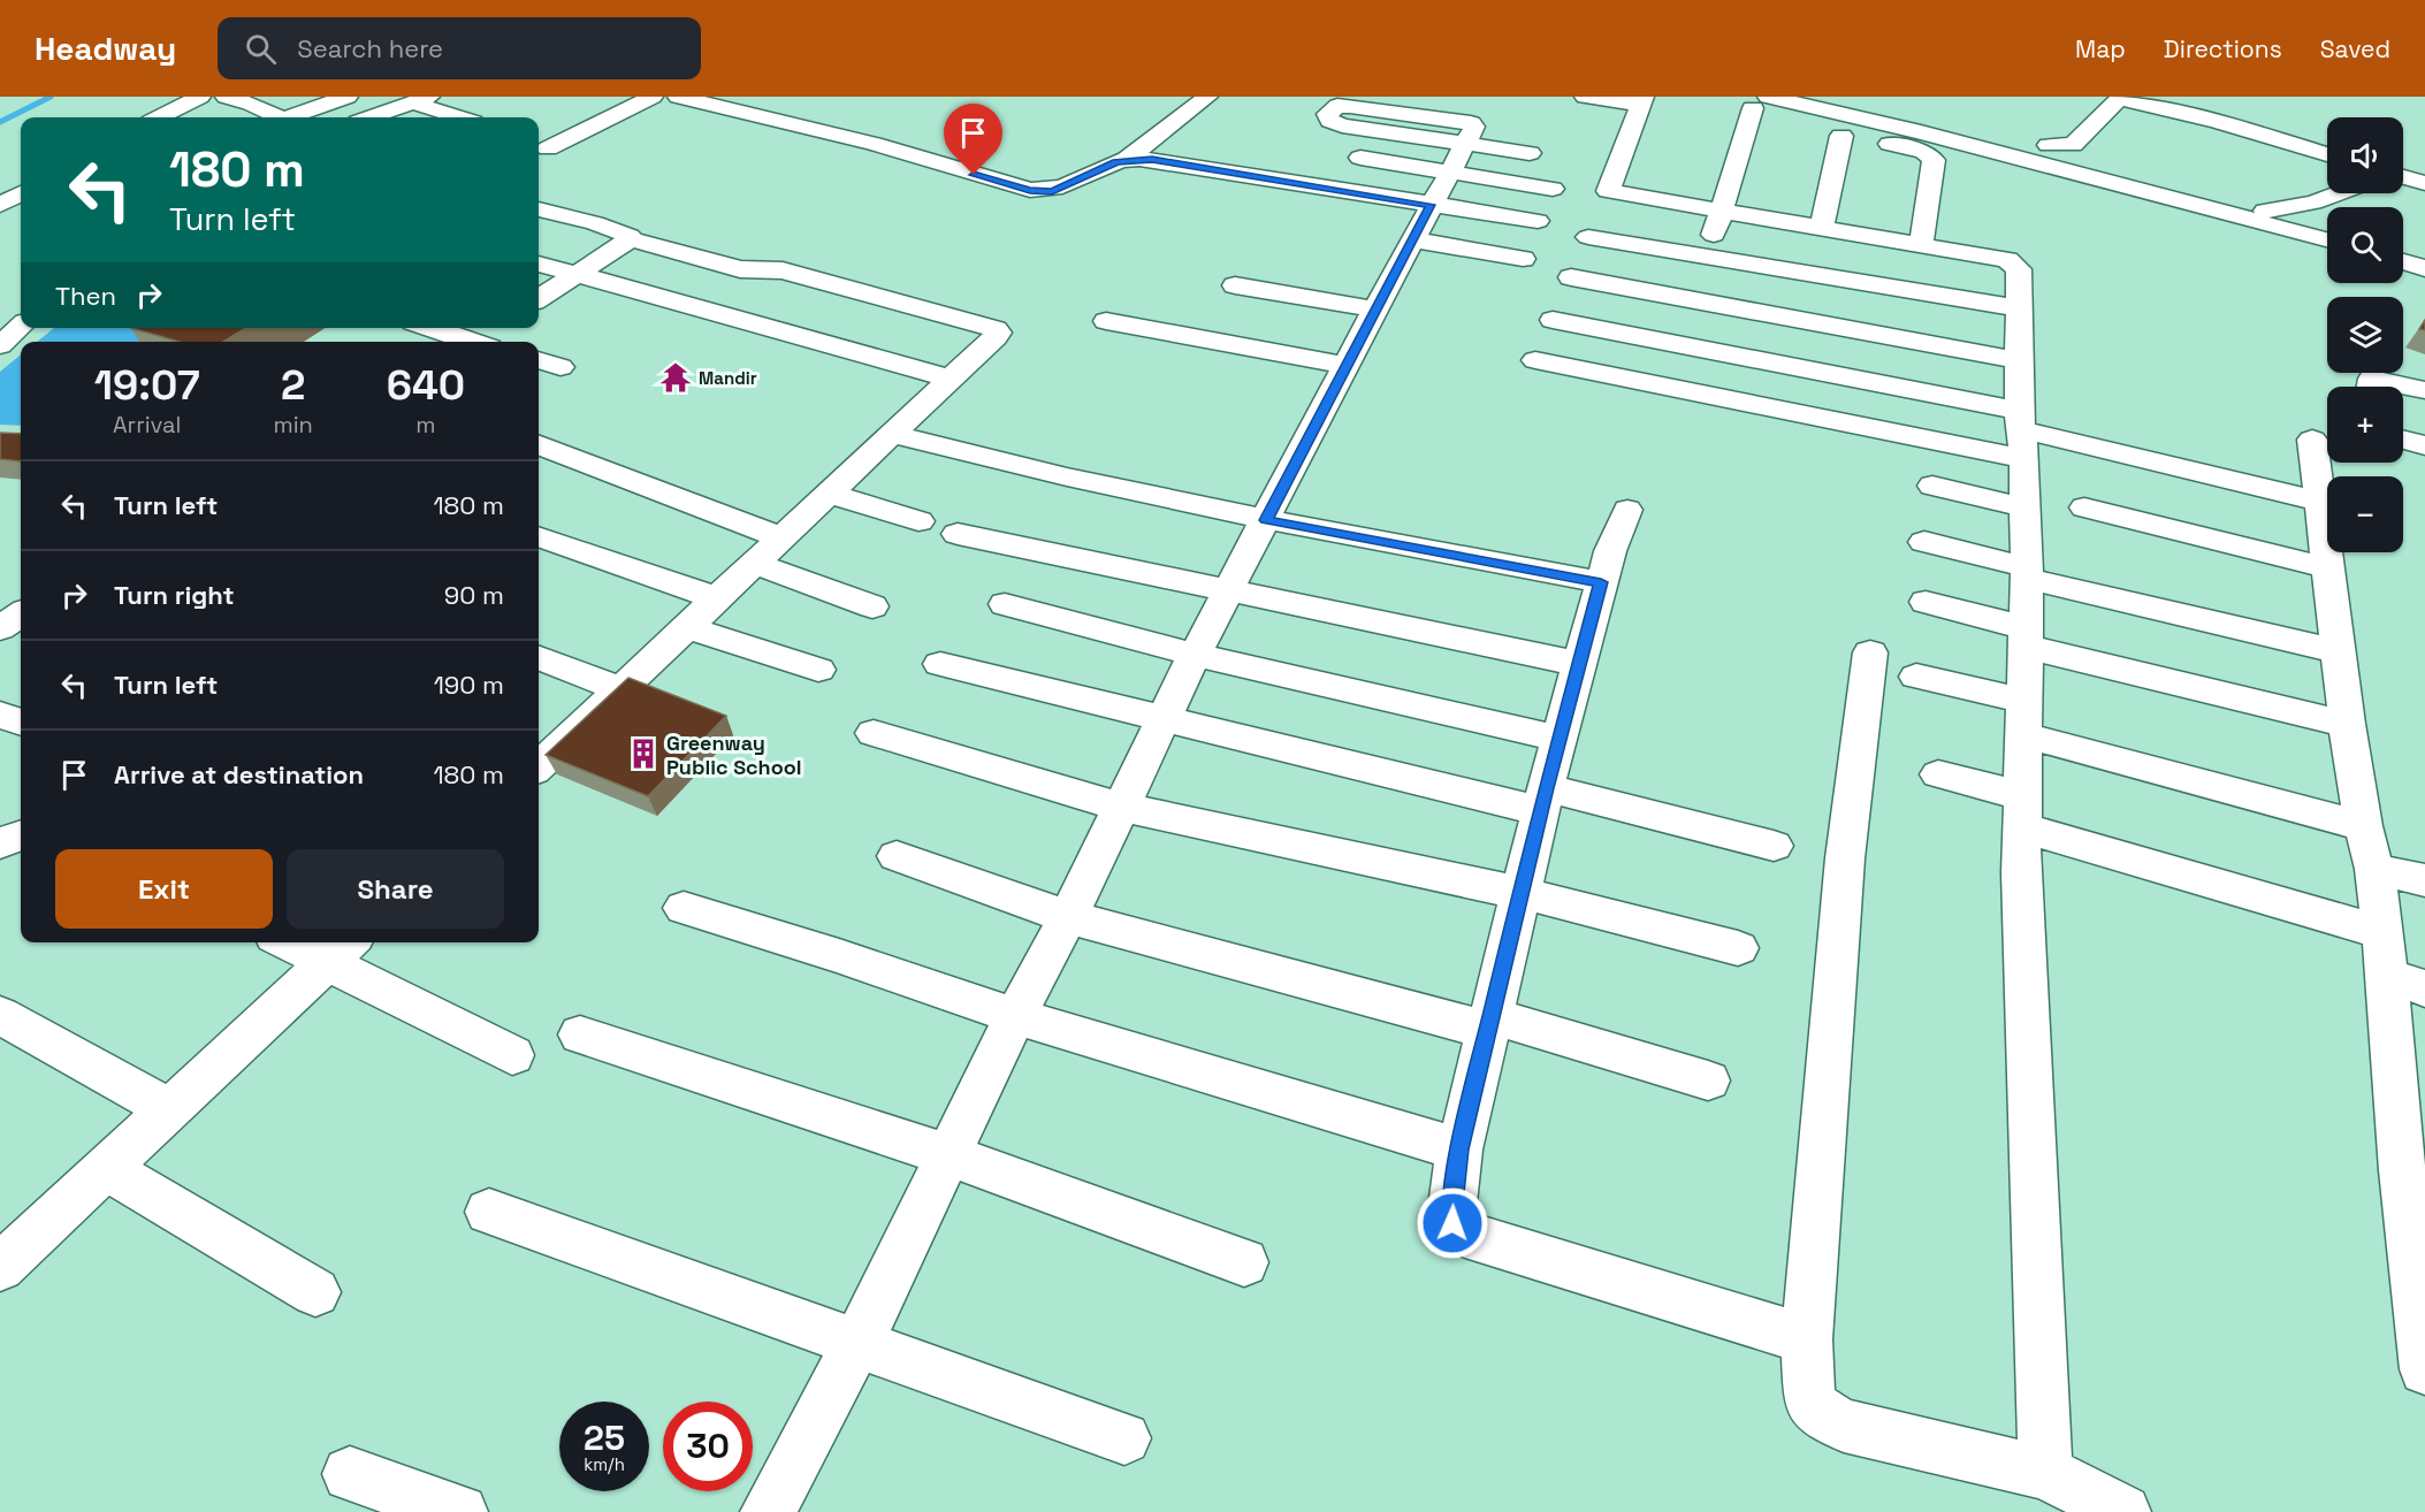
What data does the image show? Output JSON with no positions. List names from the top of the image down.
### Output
{
  "places": {
    "temple": ["Mandir"],
    "building": ["Greenway Public School"]
  },
  "page": {
    "header": "Headway",
    "search": "Search here",
    "nav": ["Map", "Directions", "Saved"],
    "map_buttons": ["+", "−"],
    "turn": ["180 m", "Turn left"],
    "then": "Then",
    "eta": [
      "19:07",
      "Arrival",
      "2",
      "min",
      "640",
      "m"
    ],
    "list": [
      {
        "name": "Turn left",
        "value": "180 m"
      },
      {
        "name": "Turn right",
        "value": "90 m"
      },
      {
        "name": "Turn left",
        "value": "190 m"
      },
      {
        "name": "Arrive at destination",
        "value": "180 m"
      }
    ],
    "buttons": ["Exit", "Share"],
    "speed": "25 km/h",
    "limit": "30"
  }
}
